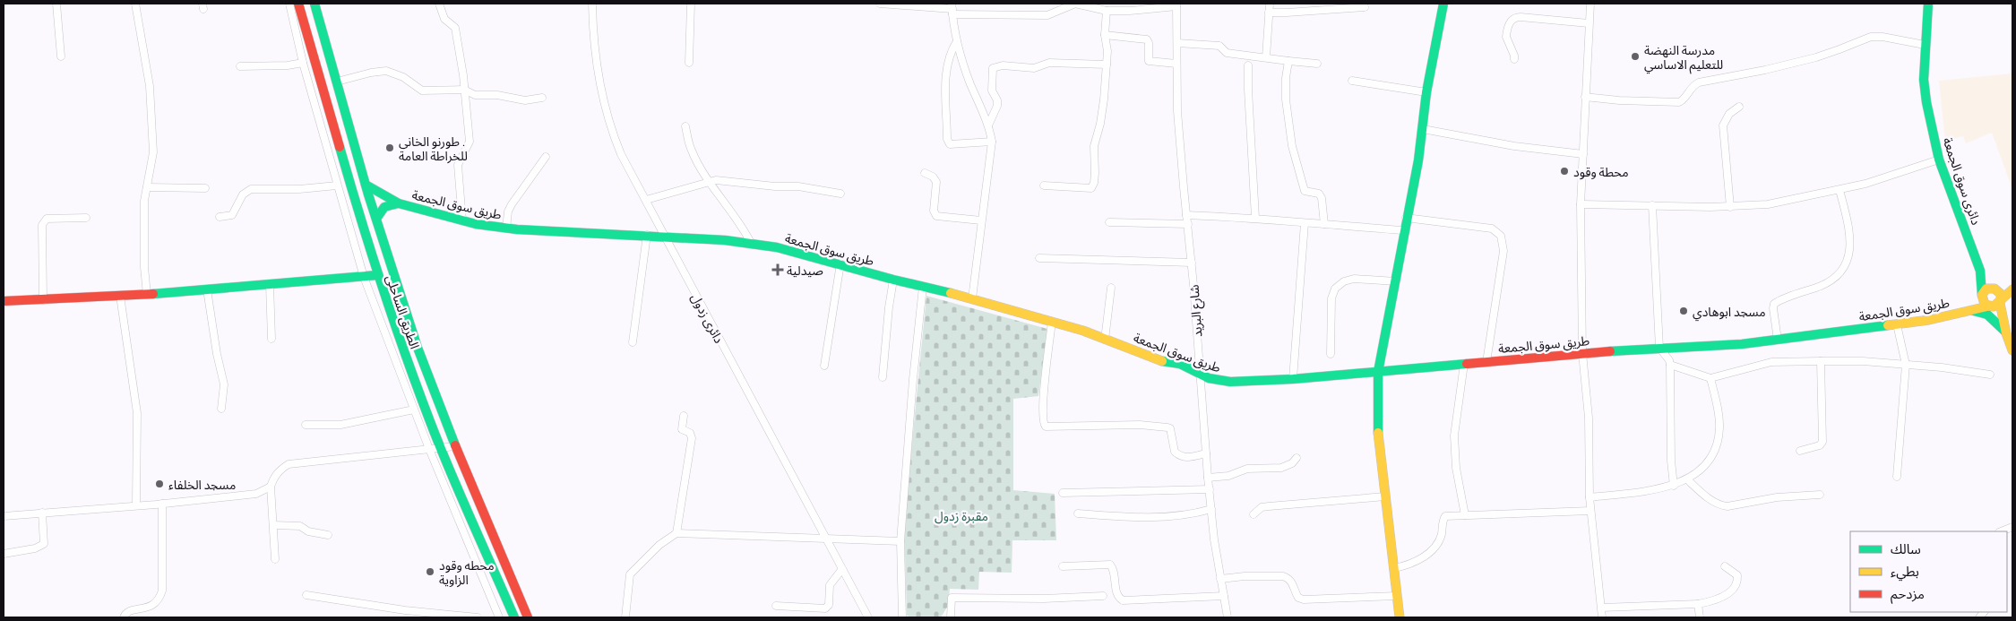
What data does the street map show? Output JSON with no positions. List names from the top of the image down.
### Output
{
  "streets": {
    "main road": ["دائرى سوق الجمعة", "طريق سوق الجمعة", "الطريق الساحلى"],
    "street": ["شارع البريد", "دائرى زدول"]
  },
  "crossings": [
    ["طريق سوق الجمعة", "شارع البريد"],
    ["طريق سوق الجمعة", "الطريق الساحلى"],
    ["طريق سوق الجمعة", "دائرى زدول"]
  ],
  "parks": ["مقبرة زدول"],
  "places": {
    "other": [
      "مدرسة النهضة للتعليم الاساسي",
      "طورنو الخاني . للخراطة العامة",
      "محطة وقود",
      "مسجد ابوهادي",
      "مسجد الخلفاء",
      "محطه وقود الزاوية"
    ],
    "health": ["صيدلية"]
  },
  "legend": ["سالك", "بطيء", "مزدحم"]
}
